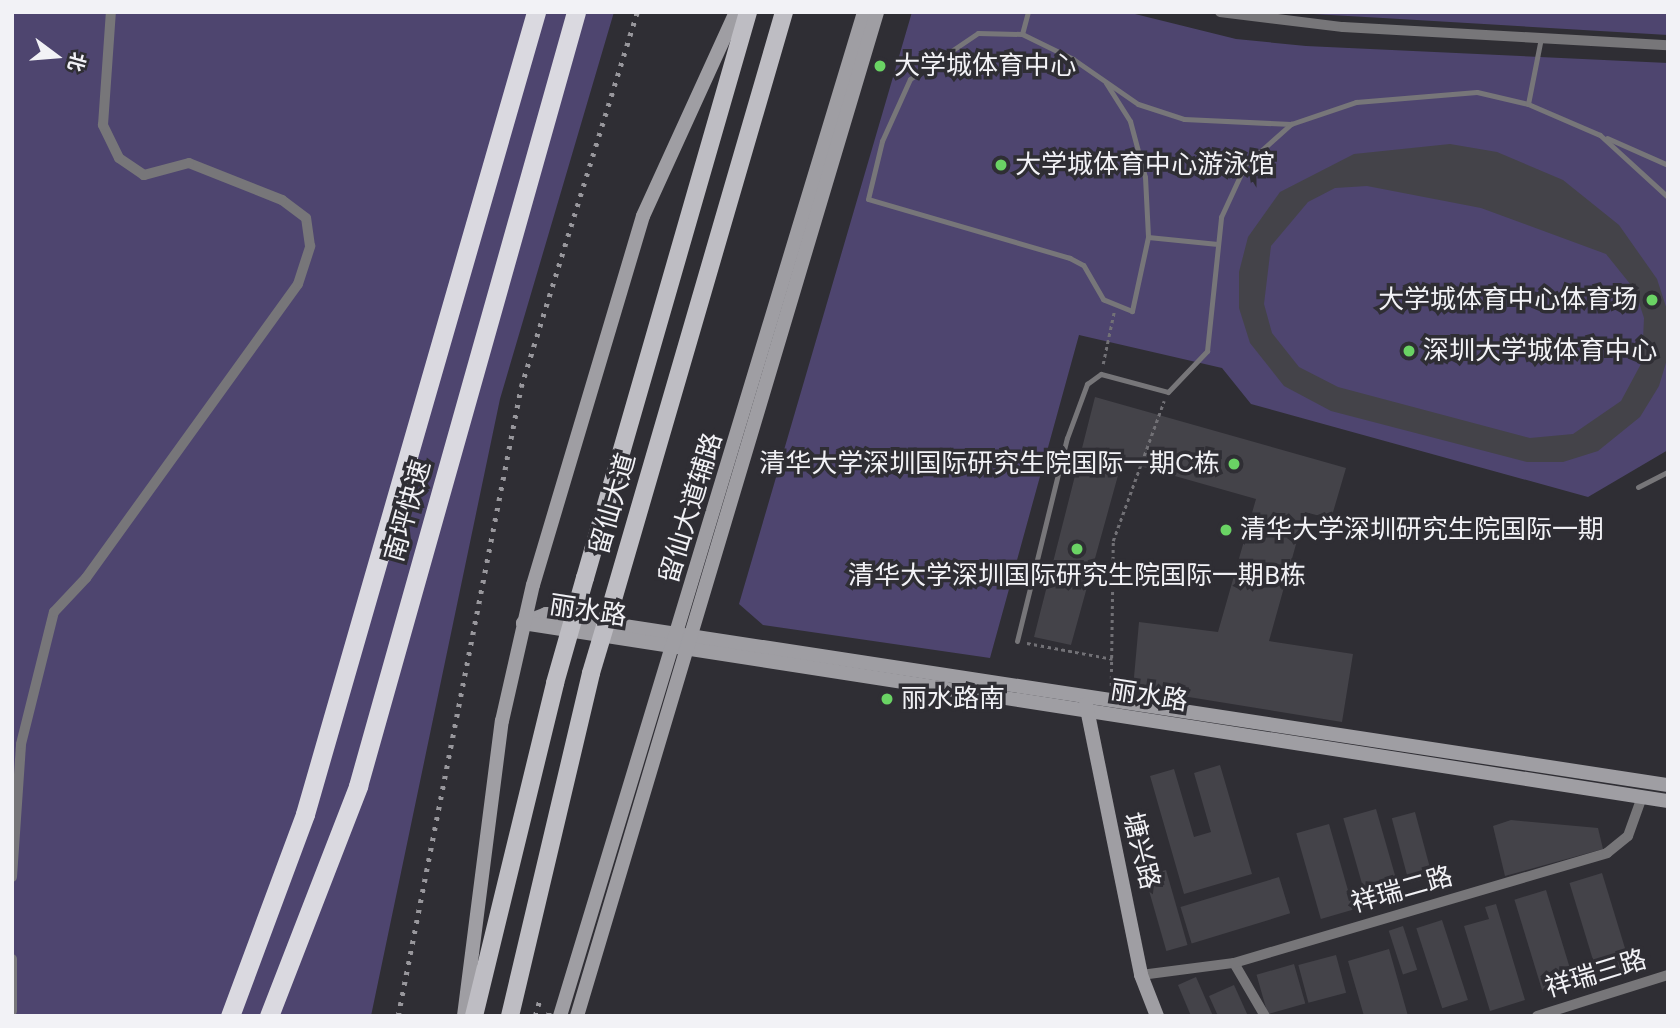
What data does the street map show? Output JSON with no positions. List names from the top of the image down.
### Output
{
  "streets": {
    "highway": ["南坪快速"],
    "main road": [
      "留仙大道",
      "留仙大道辅路",
      "丽水路",
      "塘兴路"
    ],
    "street": ["祥瑞二路", "祥瑞三路"]
  },
  "crossings": [
    ["留仙大道辅路", "丽水路"],
    ["丽水路", "塘兴路"],
    ["丽水路", "祥瑞二路"],
    ["塘兴路", "祥瑞二路"]
  ],
  "places": [
    "大学城体育中心",
    "大学城体育中心游泳馆",
    "大学城体育中心体育场",
    "深圳大学城体育中心",
    "清华大学深圳国际研究生院国际一期C栋",
    "清华大学深圳研究生院国际一期",
    "清华大学深圳国际研究生院国际一期B栋",
    "丽水路南"
  ],
  "north": "right"
}
